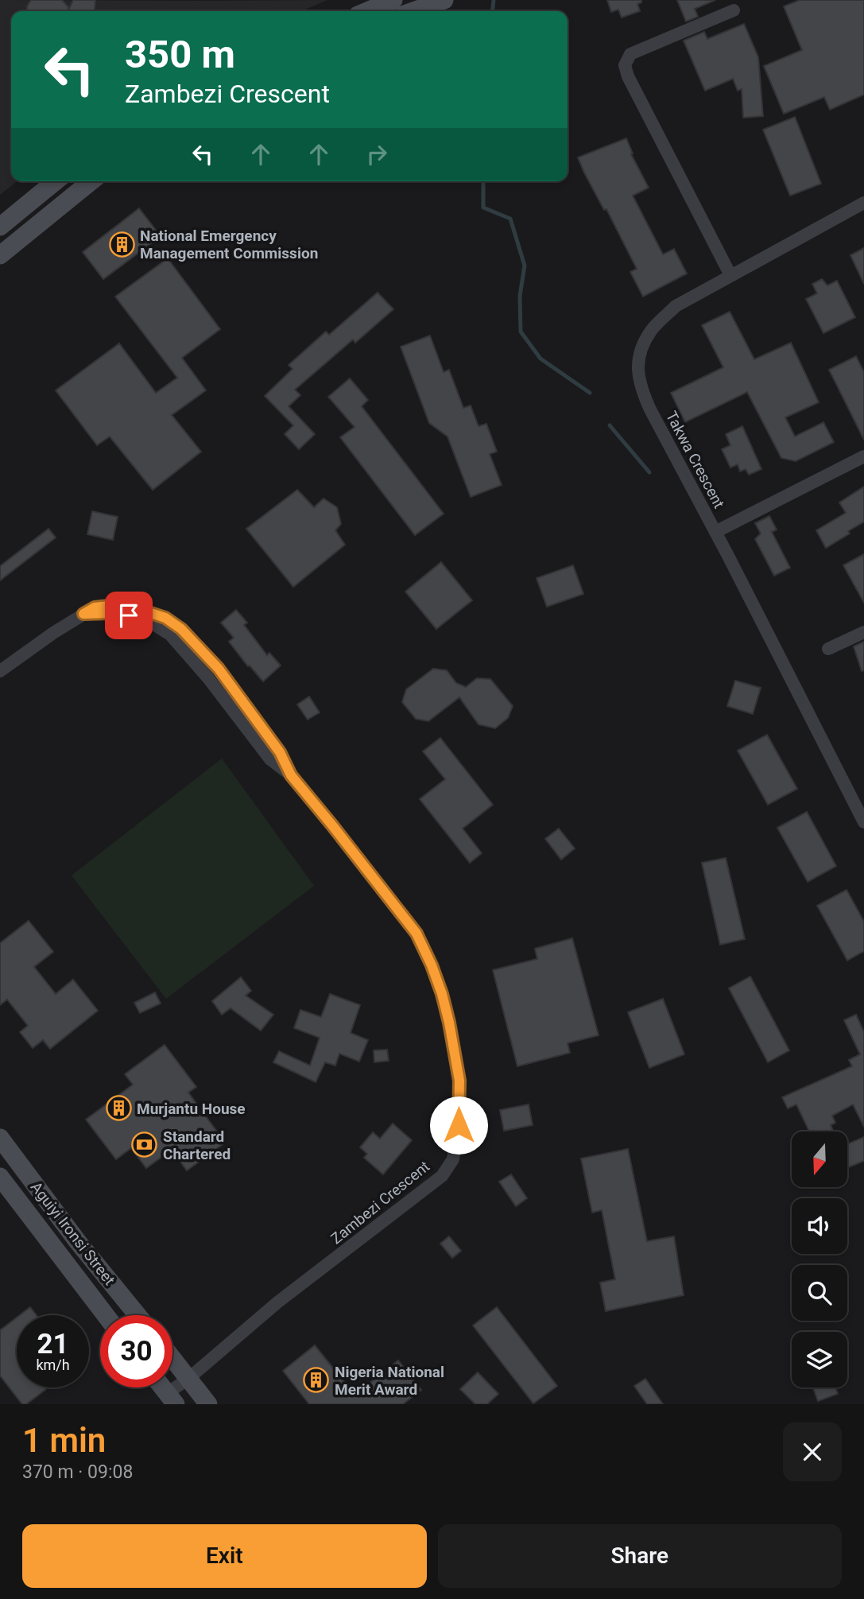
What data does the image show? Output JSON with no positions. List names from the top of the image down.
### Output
{
  "streets": {
    "main road": ["Aguiyi Ironsi Street"],
    "street": ["Takwa Crescent", "Zambezi Crescent"]
  },
  "places": {
    "building": ["National Emergency Management Commission", "Murjantu House", "Nigeria National Merit Award"],
    "bank": ["Standard Chartered"]
  },
  "north": "bottom",
  "page": {
    "turn": ["350 m", "Zambezi Crescent"],
    "speed": "21 km/h",
    "limit": "30",
    "heading": ["1 min", "370 m · 09:08"],
    "buttons": ["Exit", "Share"]
  }
}
